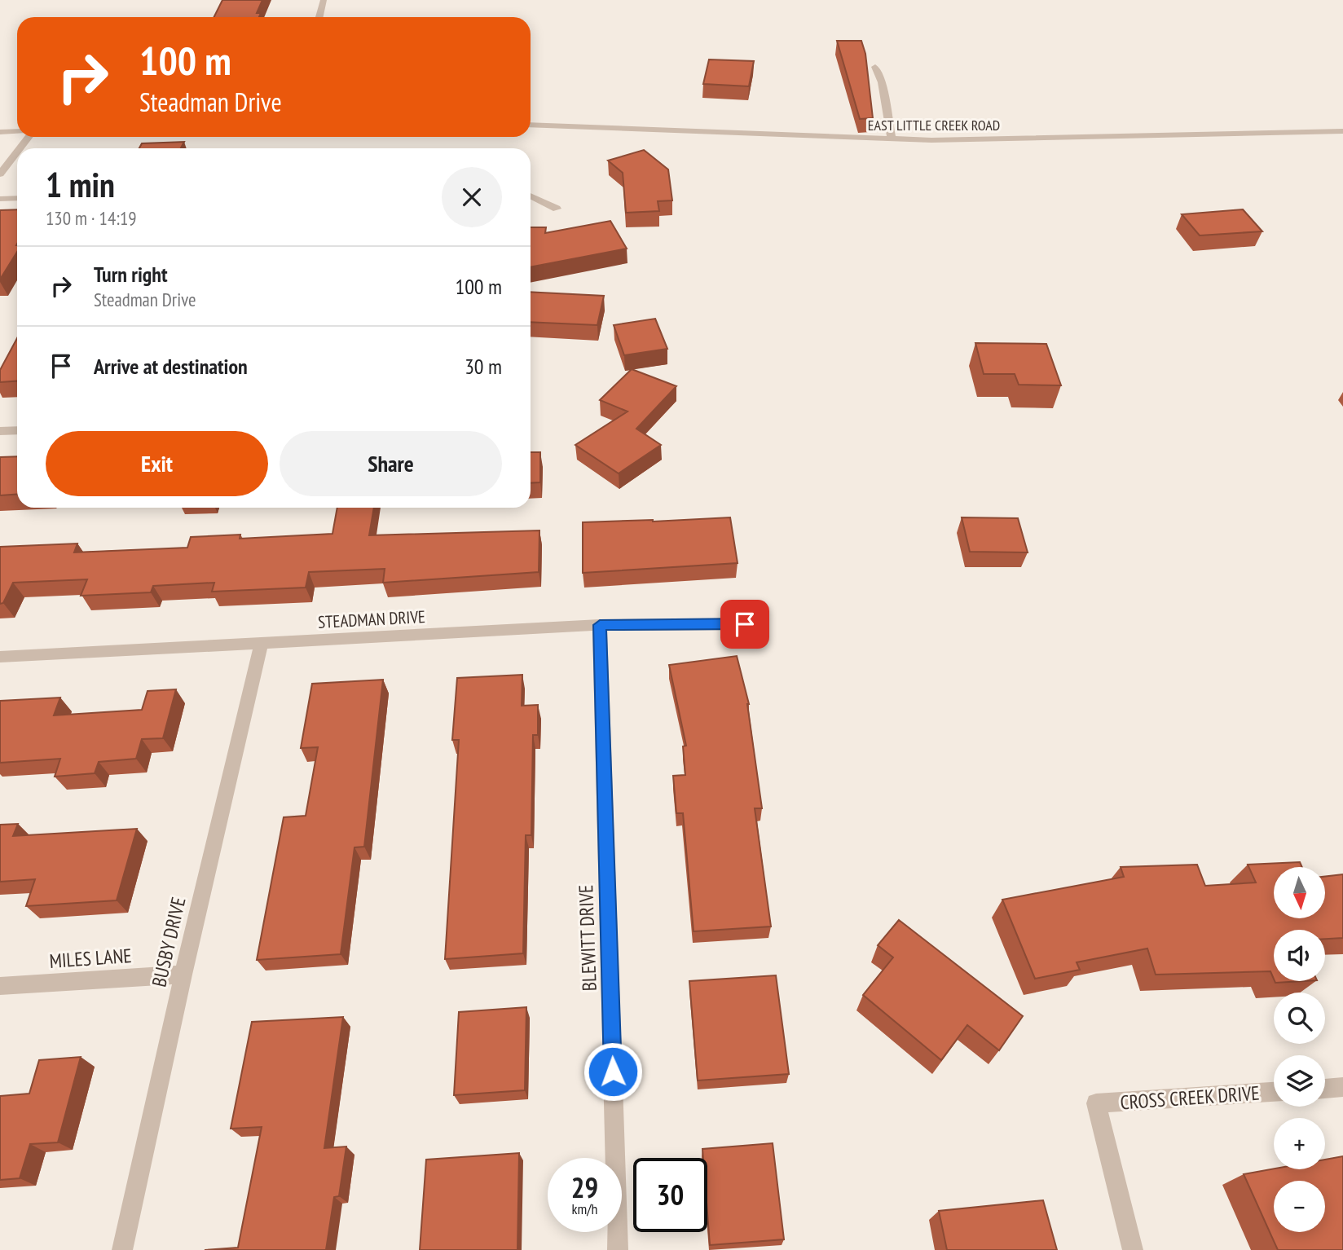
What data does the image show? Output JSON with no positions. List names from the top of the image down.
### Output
{
  "streets": {
    "street": [
      "EAST LITTLE CREEK ROAD",
      "STEADMAN DRIVE",
      "BLEWITT DRIVE",
      "BUSBY DRIVE",
      "MILES LANE",
      "CROSS CREEK DRIVE"
    ]
  },
  "crossings": [
    ["STEADMAN DRIVE", "BLEWITT DRIVE"],
    ["STEADMAN DRIVE", "BUSBY DRIVE"],
    ["BUSBY DRIVE", "MILES LANE"]
  ],
  "north": "bottom",
  "page": {
    "turn": ["100 m", "Steadman Drive"],
    "heading": ["1 min", "130 m · 14:19"],
    "list": [
      {
        "name": "Turn right",
        "note": "Steadman Drive",
        "value": "100 m"
      },
      {
        "name": "Arrive at destination",
        "value": "30 m"
      }
    ],
    "buttons": ["Exit", "Share"],
    "map_buttons": ["+", "−"],
    "speed": "29 km/h",
    "limit": "30"
  }
}
